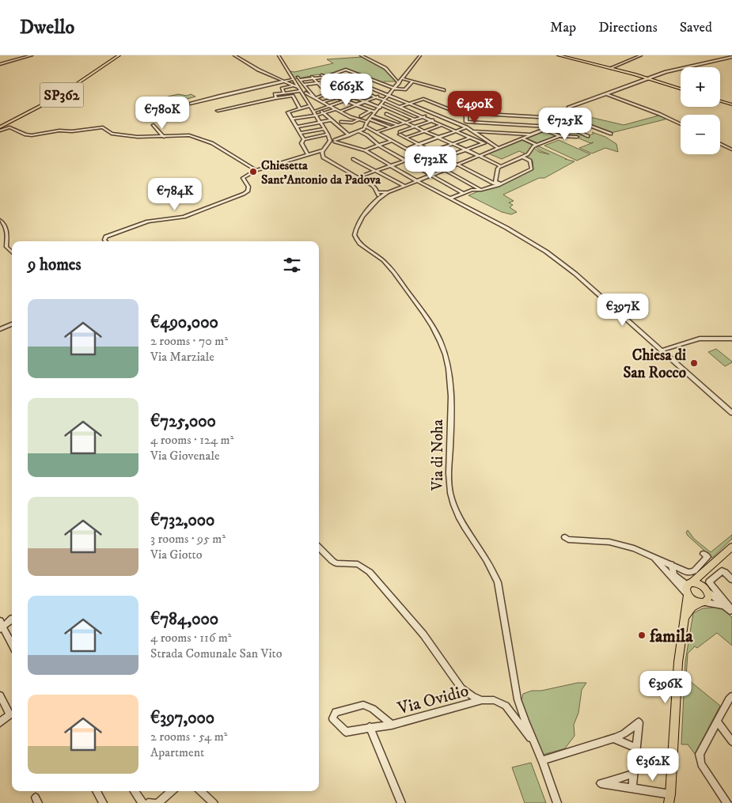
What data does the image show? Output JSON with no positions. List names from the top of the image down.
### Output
{
  "streets": {
    "main road": ["SP362"],
    "street": ["Via di Noha", "Via Ovidio"]
  },
  "places": ["Chiesetta Sant'Antonio da Padova", "Chiesa di San Rocco", "famila"],
  "page": {
    "header": "Dwello",
    "nav": ["Map", "Directions", "Saved"],
    "map_buttons": ["+", "−"],
    "price": [
      "€663K",
      "€490K",
      "€780K",
      "€725K",
      "€732K",
      "€784K",
      "€397K",
      "€396K",
      "€362K"
    ],
    "heading": "9 homes",
    "list": [
      {
        "name": "€490,000",
        "note": "2 rooms · 70 m² · Via Marziale"
      },
      {
        "name": "€725,000",
        "note": "4 rooms · 124 m² · Via Giovenale"
      },
      {
        "name": "€732,000",
        "note": "3 rooms · 95 m² · Via Giotto"
      },
      {
        "name": "€784,000",
        "note": "4 rooms · 116 m² · Strada Comunale San Vito"
      },
      {
        "name": "€397,000",
        "note": "2 rooms · 54 m² · Apartment"
      }
    ]
  }
}
